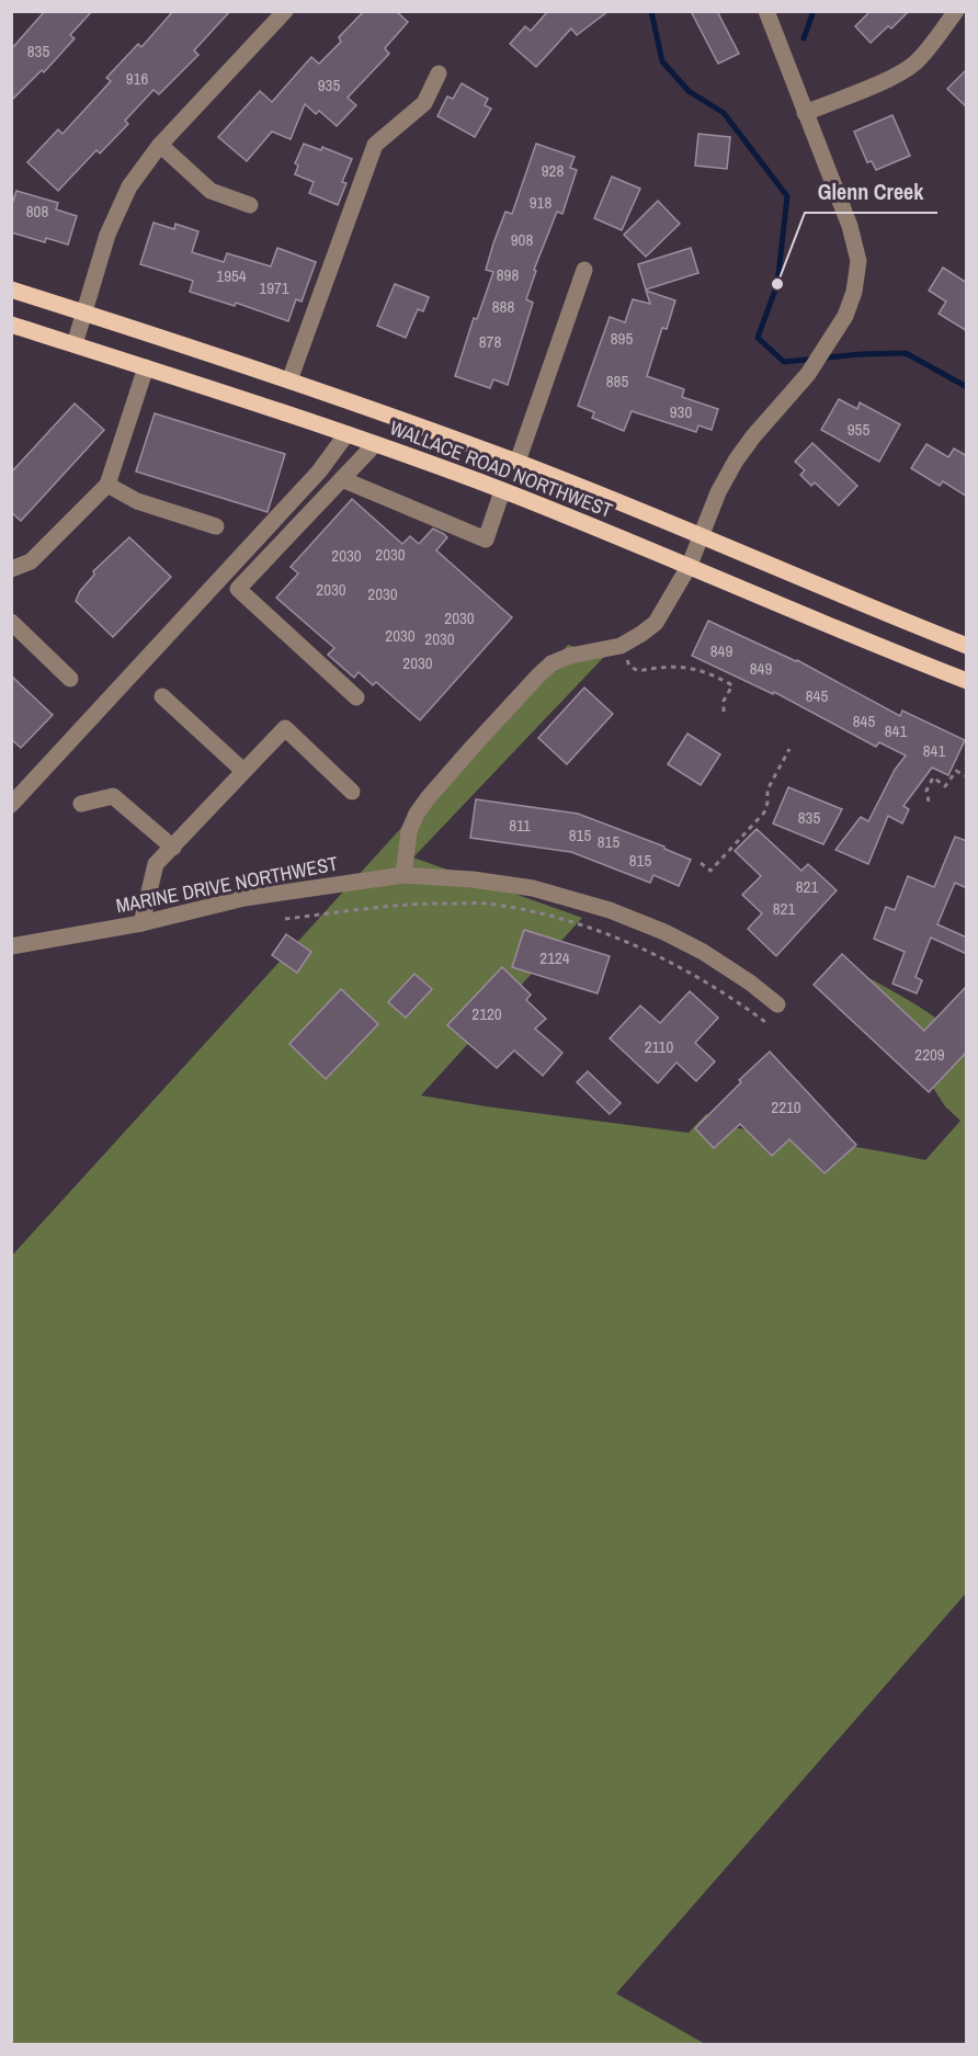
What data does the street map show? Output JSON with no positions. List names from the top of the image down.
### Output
{
  "streets": {
    "main road": ["WALLACE ROAD NORTHWEST"],
    "street": ["MARINE DRIVE NORTHWEST"]
  },
  "places": ["Glenn Creek"],
  "house_numbers": [
    "835",
    "916",
    "935",
    "928",
    "918",
    "808",
    "908",
    "898",
    "1954",
    "1971",
    "888",
    "895",
    "878",
    "885",
    "930",
    "955",
    "2030",
    "2030",
    "2030",
    "2030",
    "2030",
    "2030",
    "2030",
    "849",
    "2030",
    "849",
    "845",
    "845",
    "841",
    "841",
    "835",
    "811",
    "815",
    "815",
    "815",
    "821",
    "821",
    "2124",
    "2120",
    "2110",
    "2209",
    "2210"
  ]
}
